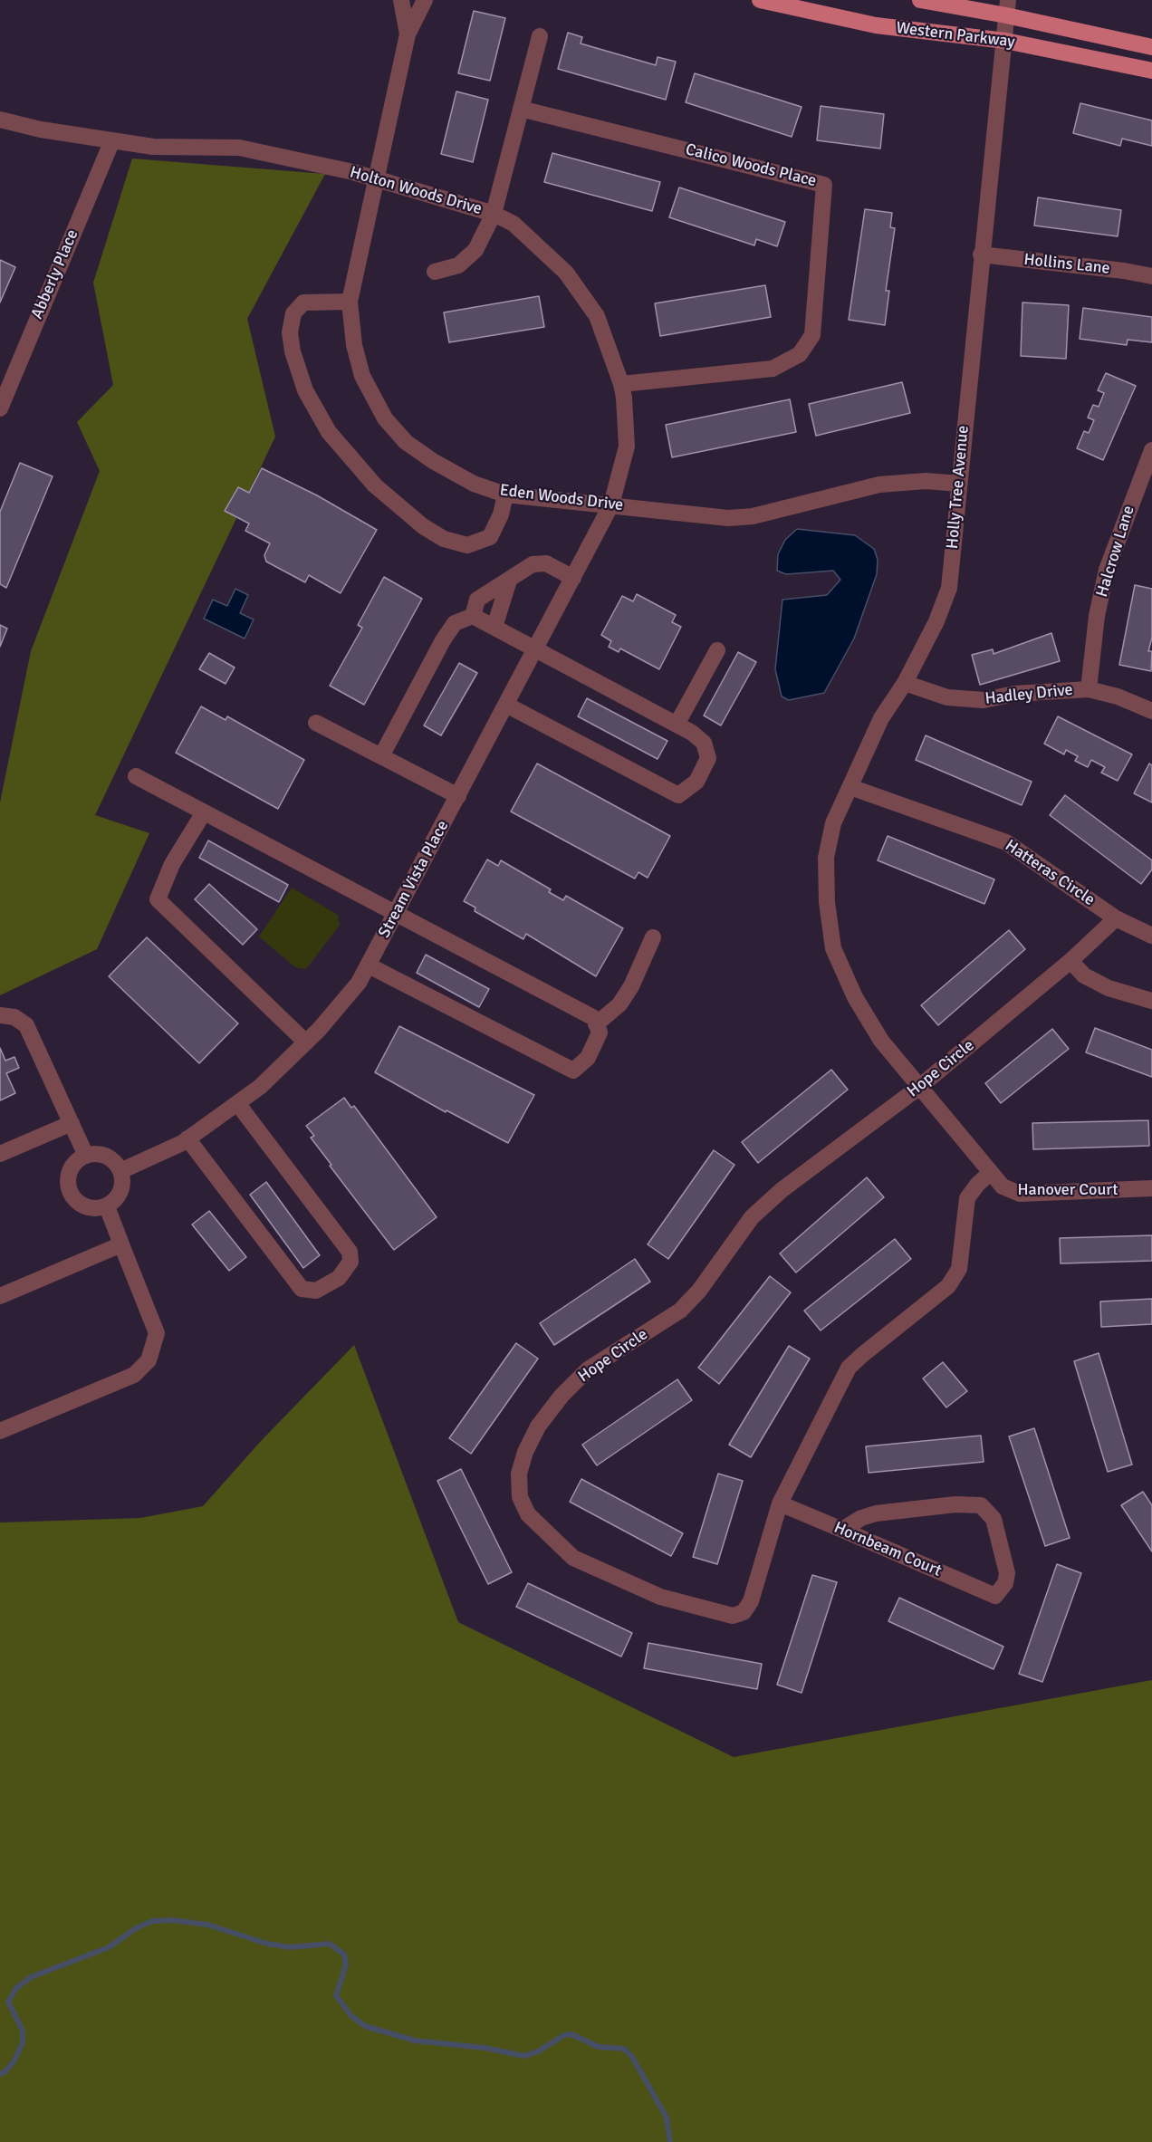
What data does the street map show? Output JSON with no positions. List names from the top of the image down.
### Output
{
  "streets": {
    "main road": ["Western Parkway"],
    "street": [
      "Calico Woods Place",
      "Holton Woods Drive",
      "Hollins Lane",
      "Abberly Place",
      "Holly Tree Avenue",
      "Eden Woods Drive",
      "Halcrow Lane",
      "Hadley Drive",
      "Hatteras Circle",
      "Stream Vista Place",
      "Hope Circle",
      "Hanover Court",
      "Hornbeam Court"
    ]
  },
  "crossings": [
    ["Western Parkway", "Holly Tree Avenue"],
    ["Calico Woods Place", "Holton Woods Drive"],
    ["Holton Woods Drive", "Abberly Place"],
    ["Holton Woods Drive", "Eden Woods Drive"],
    ["Holton Woods Drive", "Stream Vista Place"],
    ["Hollins Lane", "Holly Tree Avenue"],
    ["Holly Tree Avenue", "Eden Woods Drive"],
    ["Holly Tree Avenue", "Hadley Drive"],
    ["Holly Tree Avenue", "Hatteras Circle"],
    ["Holly Tree Avenue", "Hope Circle"],
    ["Holly Tree Avenue", "Hanover Court"],
    ["Eden Woods Drive", "Stream Vista Place"],
    ["Halcrow Lane", "Hadley Drive"],
    ["Hatteras Circle", "Hope Circle"],
    ["Hope Circle", "Hanover Court"],
    ["Hope Circle", "Hornbeam Court"]
  ]
}
